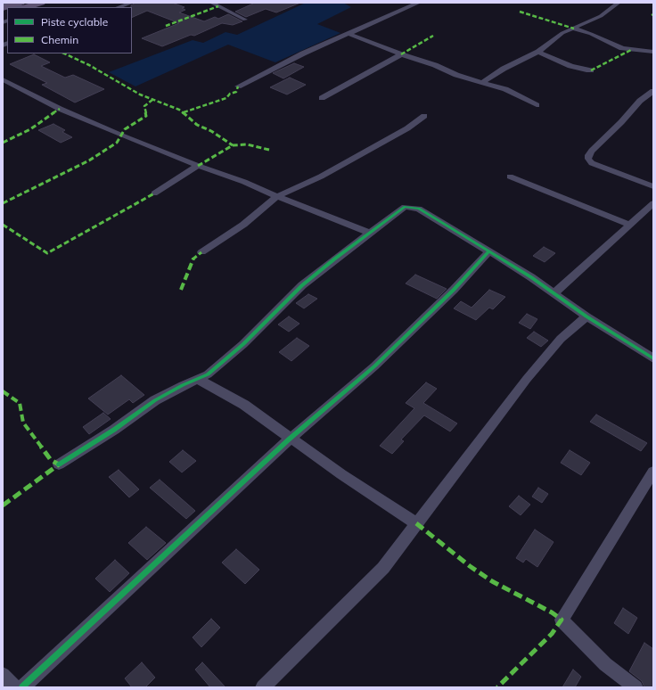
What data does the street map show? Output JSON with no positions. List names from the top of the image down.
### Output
{
  "legend": ["Piste cyclable", "Chemin"]
}
